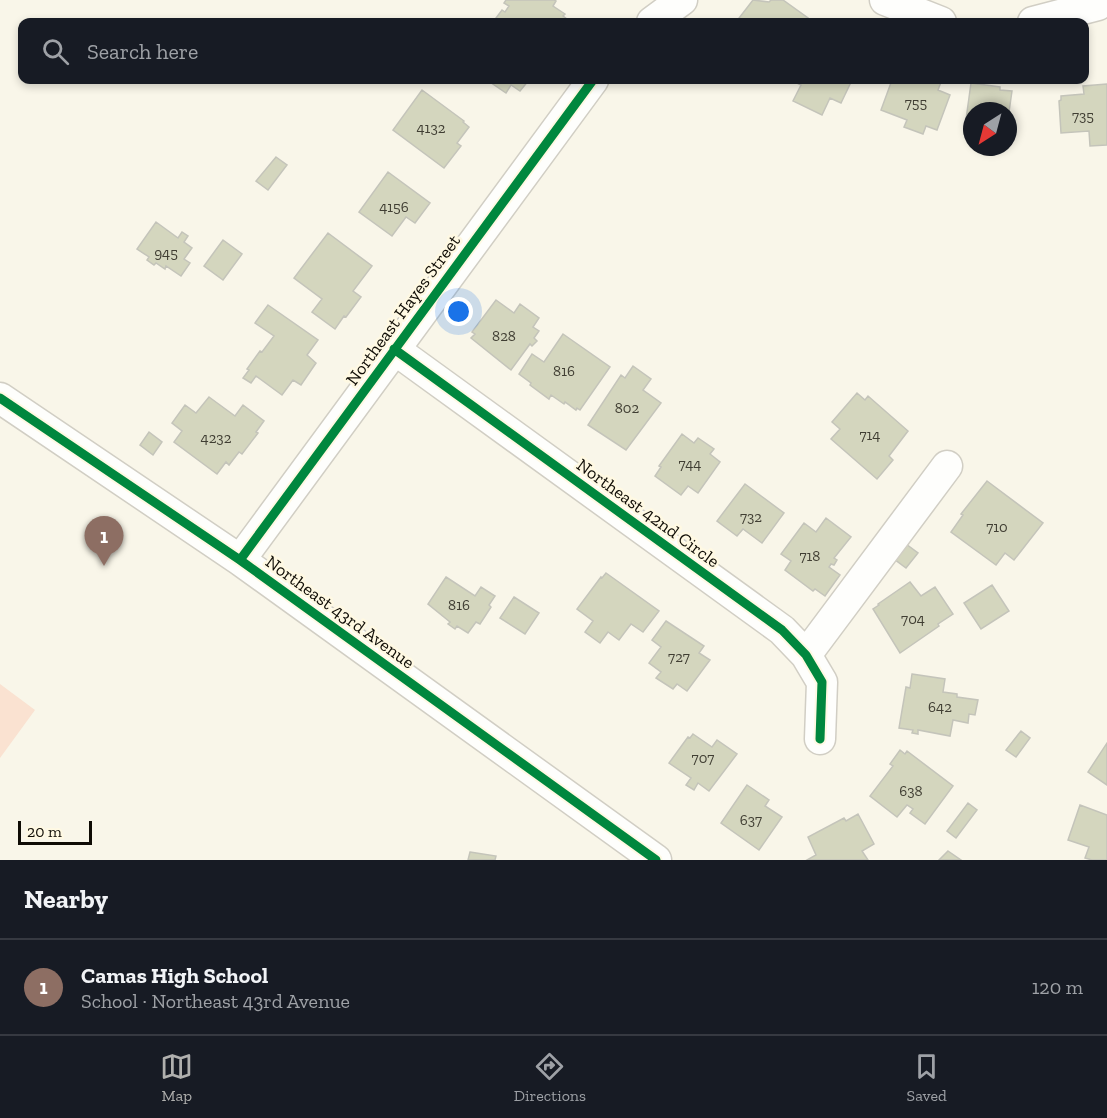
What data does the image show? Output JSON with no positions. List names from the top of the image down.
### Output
{
  "streets": {
    "street": ["Northeast Hayes Street", "Northeast 42nd Circle", "Northeast 43rd Avenue"]
  },
  "crossings": [
    ["Northeast Hayes Street", "Northeast 42nd Circle"],
    ["Northeast Hayes Street", "Northeast 43rd Avenue"]
  ],
  "house_numbers": [
    "755",
    "735",
    "4132",
    "4156",
    "945",
    "828",
    "816",
    "802",
    "714",
    "4232",
    "744",
    "732",
    "710",
    "718",
    "816",
    "704",
    "727",
    "642",
    "707",
    "638",
    "637"
  ],
  "scale_bar": "20 m",
  "north": "bottom left",
  "page": {
    "search": "Search here",
    "pins": "1",
    "scale": "20 m",
    "heading": "Nearby",
    "list": [
      {
        "mark": "1",
        "name": "Camas High School",
        "note": "School · Northeast 43rd Avenue",
        "value": "120 m"
      }
    ],
    "nav": ["Map", "Directions", "Saved"]
  }
}
